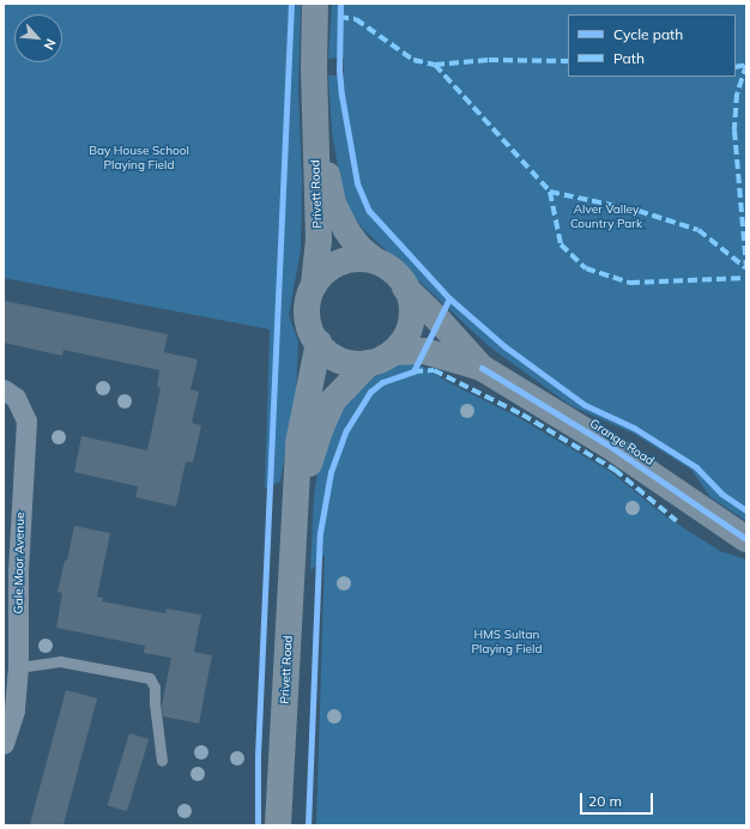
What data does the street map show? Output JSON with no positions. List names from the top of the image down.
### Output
{
  "streets": {
    "main road": ["Privett Road", "Grange Road"],
    "street": ["Gale Moor Avenue"]
  },
  "crossings": [
    ["Privett Road", "Grange Road"]
  ],
  "parks": ["Bay House School Playing Field", "Alver Valley Country Park", "HMS Sultan Playing Field"],
  "legend": ["Cycle path", "Path"],
  "scale_bar": "20 m",
  "north": "bottom right"
}
